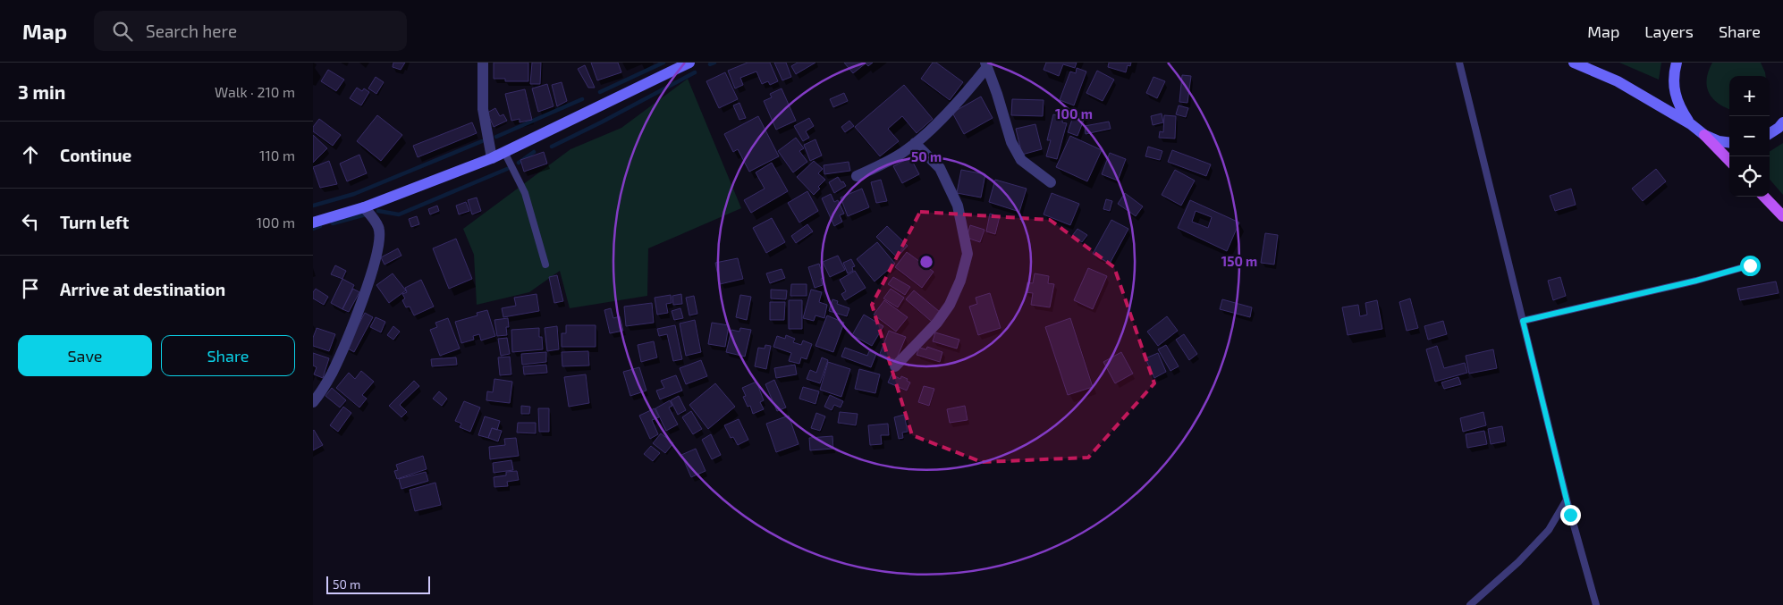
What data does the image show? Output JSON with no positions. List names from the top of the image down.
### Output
{
  "scale_bar": "50 m",
  "page": {
    "header": "Map",
    "search": "Search here",
    "nav": ["Map", "Layers", "Share"],
    "heading": ["3 min", "Walk · 210 m"],
    "map_buttons": ["+", "−"],
    "list": [
      ["Continue", "110 m"],
      ["Turn left", "100 m"],
      "Arrive at destination"
    ],
    "buttons": ["Save", "Share"],
    "scale": "50 m"
  },
  "rings": ["100 m", "50 m", "150 m"]
}
